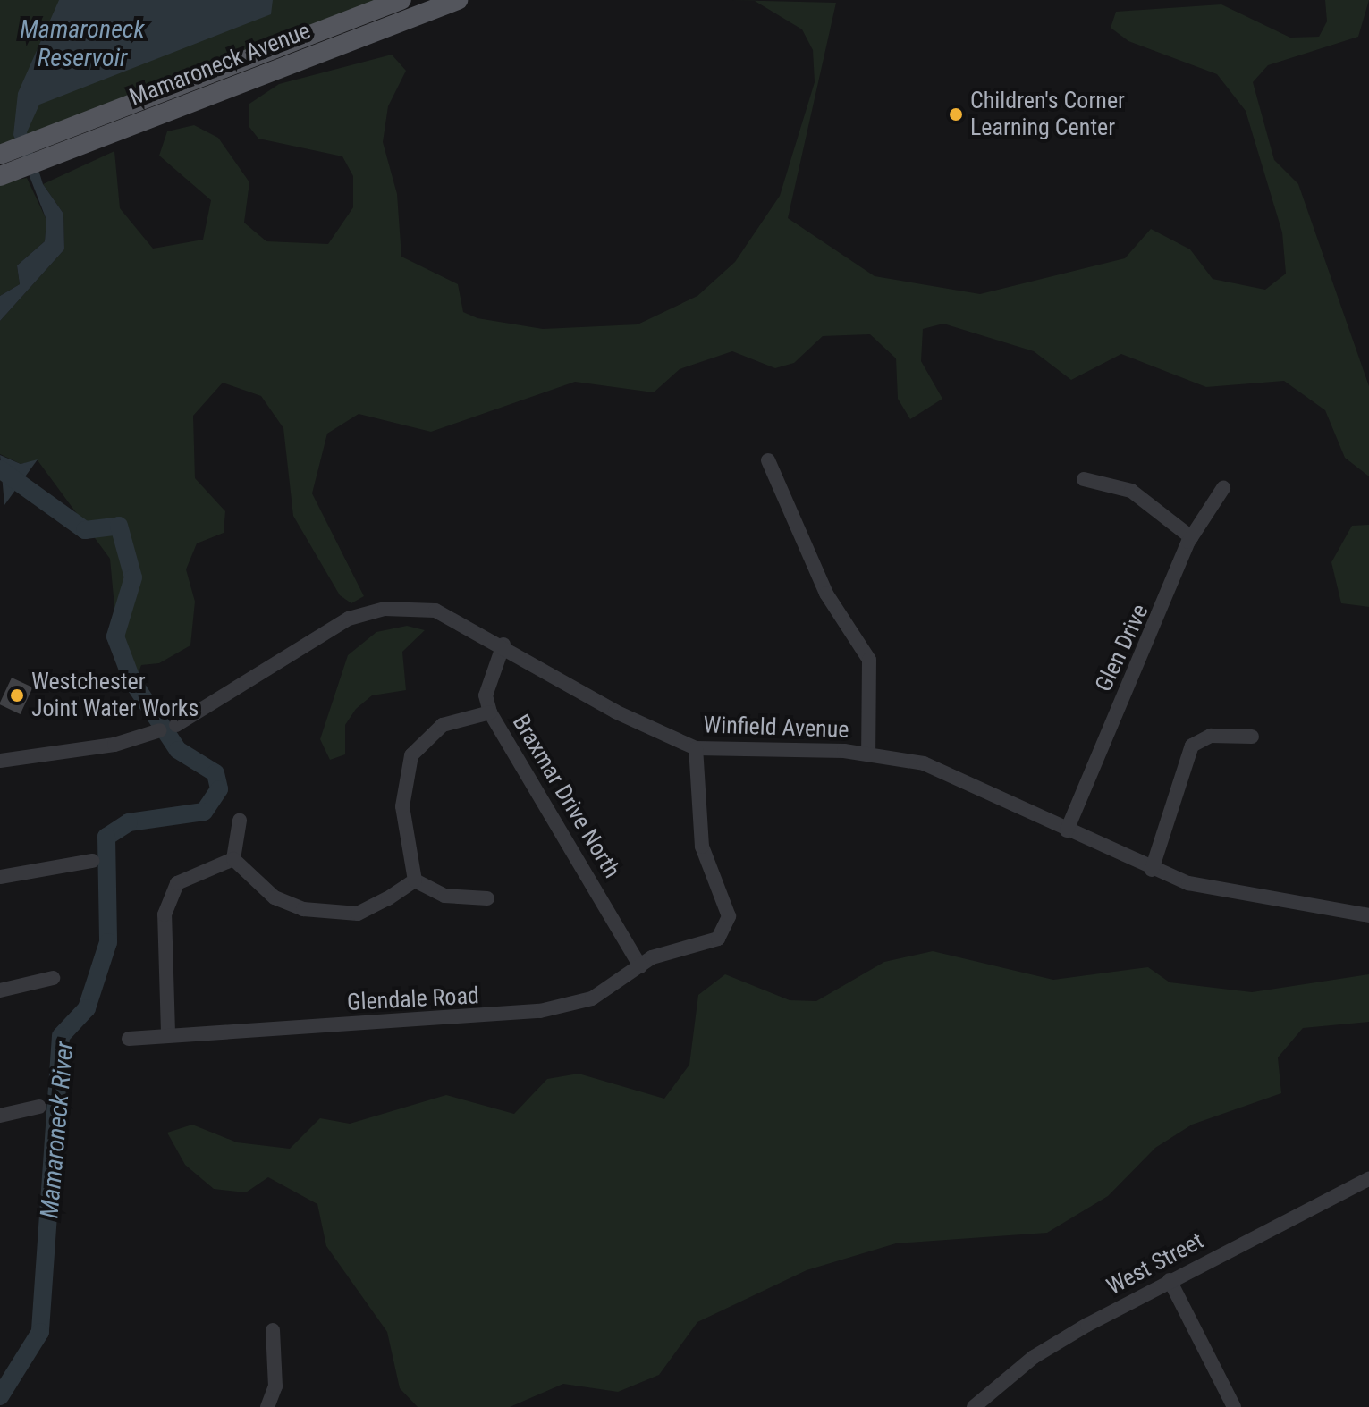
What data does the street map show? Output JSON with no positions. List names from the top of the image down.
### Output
{
  "streets": {
    "main road": ["Mamaroneck Avenue"],
    "street": [
      "Glen Drive",
      "Winfield Avenue",
      "Braxmar Drive North",
      "Glendale Road",
      "West Street"
    ]
  },
  "crossings": [
    ["Glen Drive", "Winfield Avenue"],
    ["Winfield Avenue", "Braxmar Drive North"],
    ["Winfield Avenue", "Glendale Road"],
    ["Braxmar Drive North", "Glendale Road"]
  ],
  "water": ["Mamaroneck Reservoir", "Mamaroneck River"],
  "places": ["Children's Corner Learning Center", "Westchester Joint Water Works"]
}
